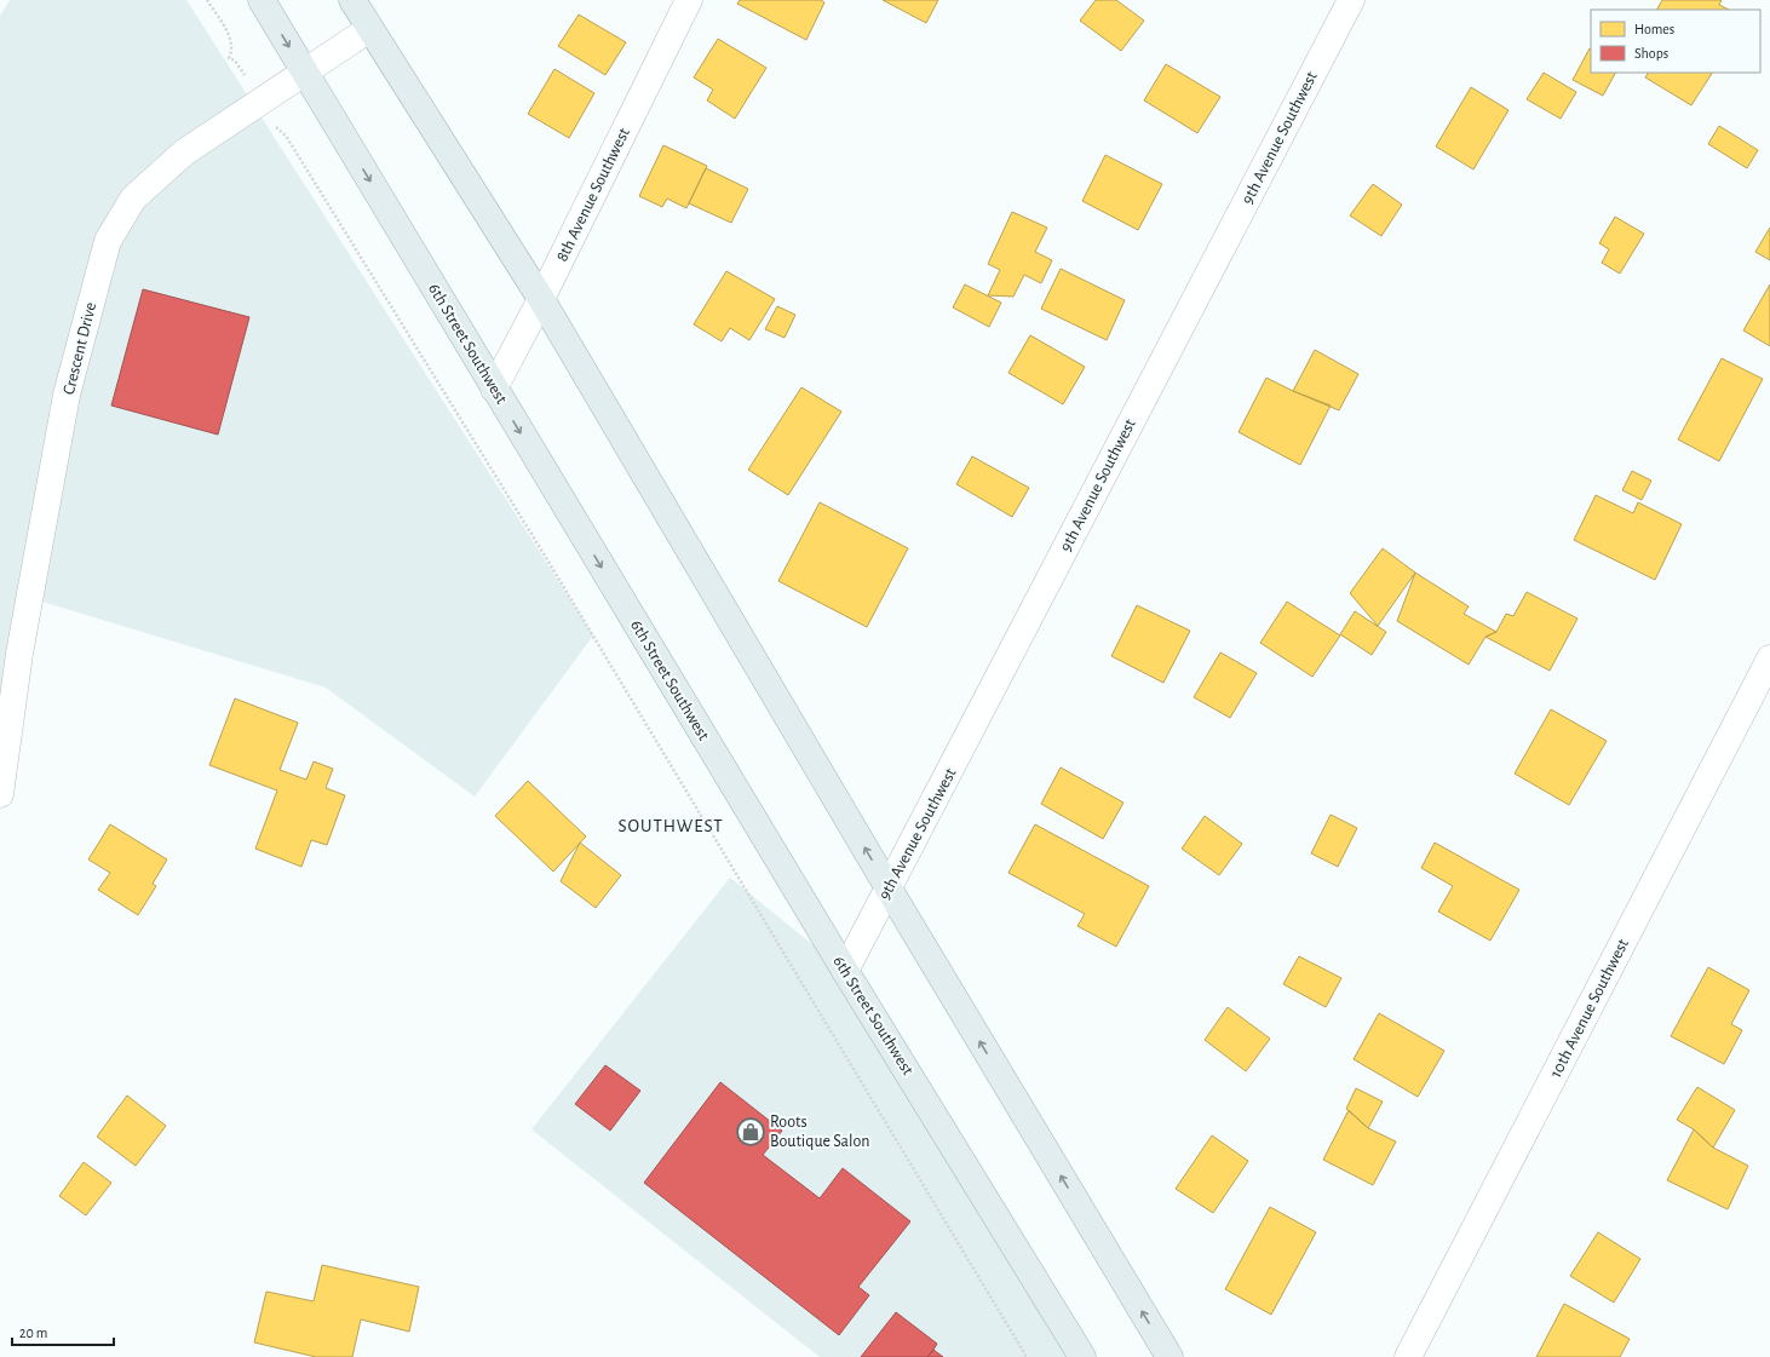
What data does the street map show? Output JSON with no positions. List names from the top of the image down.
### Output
{
  "streets": {
    "main road": ["6th Street Southwest"],
    "street": [
      "9th Avenue Southwest",
      "8th Avenue Southwest",
      "Crescent Drive",
      "10th Avenue Southwest"
    ]
  },
  "crossings": [
    ["9th Avenue Southwest", "6th Street Southwest"],
    ["8th Avenue Southwest", "6th Street Southwest"],
    ["6th Street Southwest", "Crescent Drive"]
  ],
  "districts": ["SOUTHWEST"],
  "places": {
    "shop": ["Roots Boutique Salon"]
  },
  "legend": ["Homes", "Shops"],
  "scale_bar": "20 m"
}
